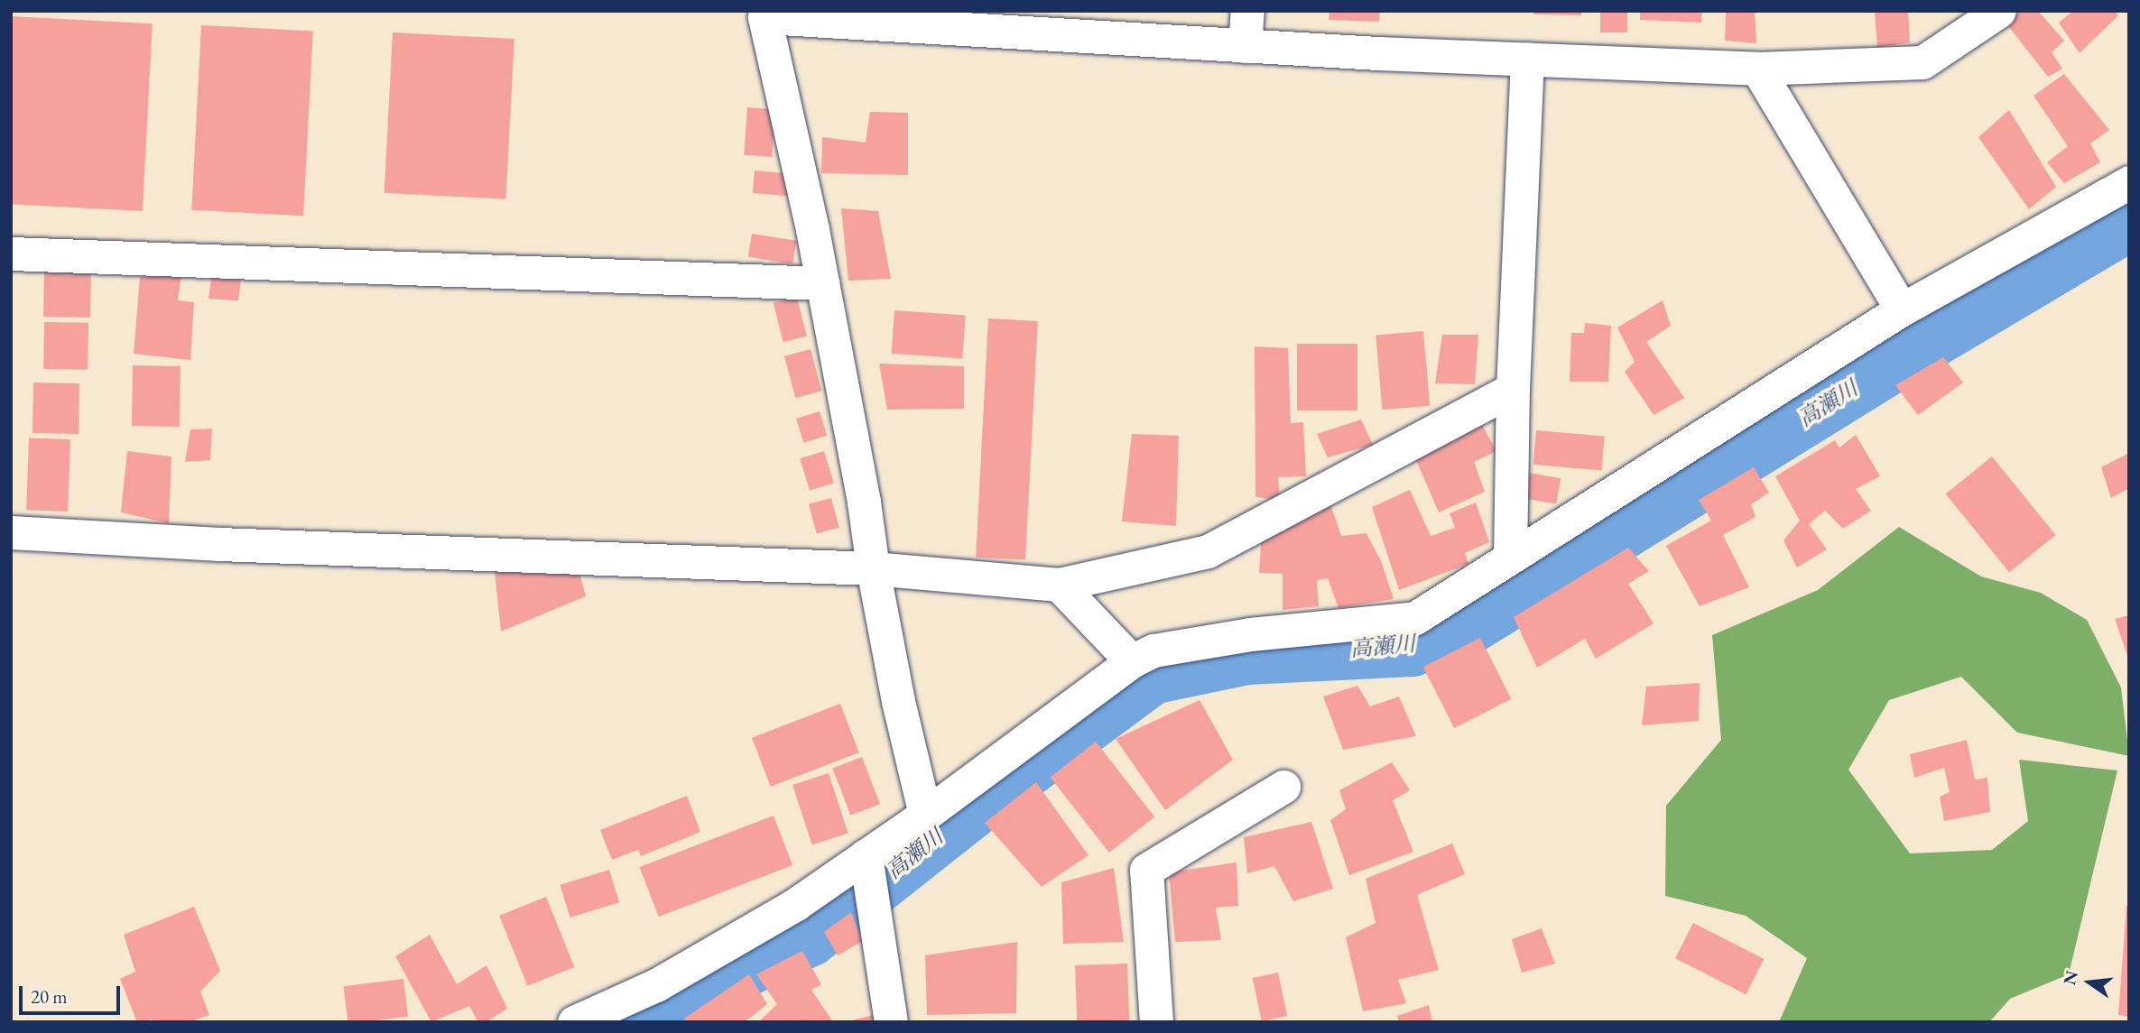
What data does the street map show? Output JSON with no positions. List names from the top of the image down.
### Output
{
  "water": ["高瀬川"],
  "scale_bar": "20 m",
  "north": "left"
}
